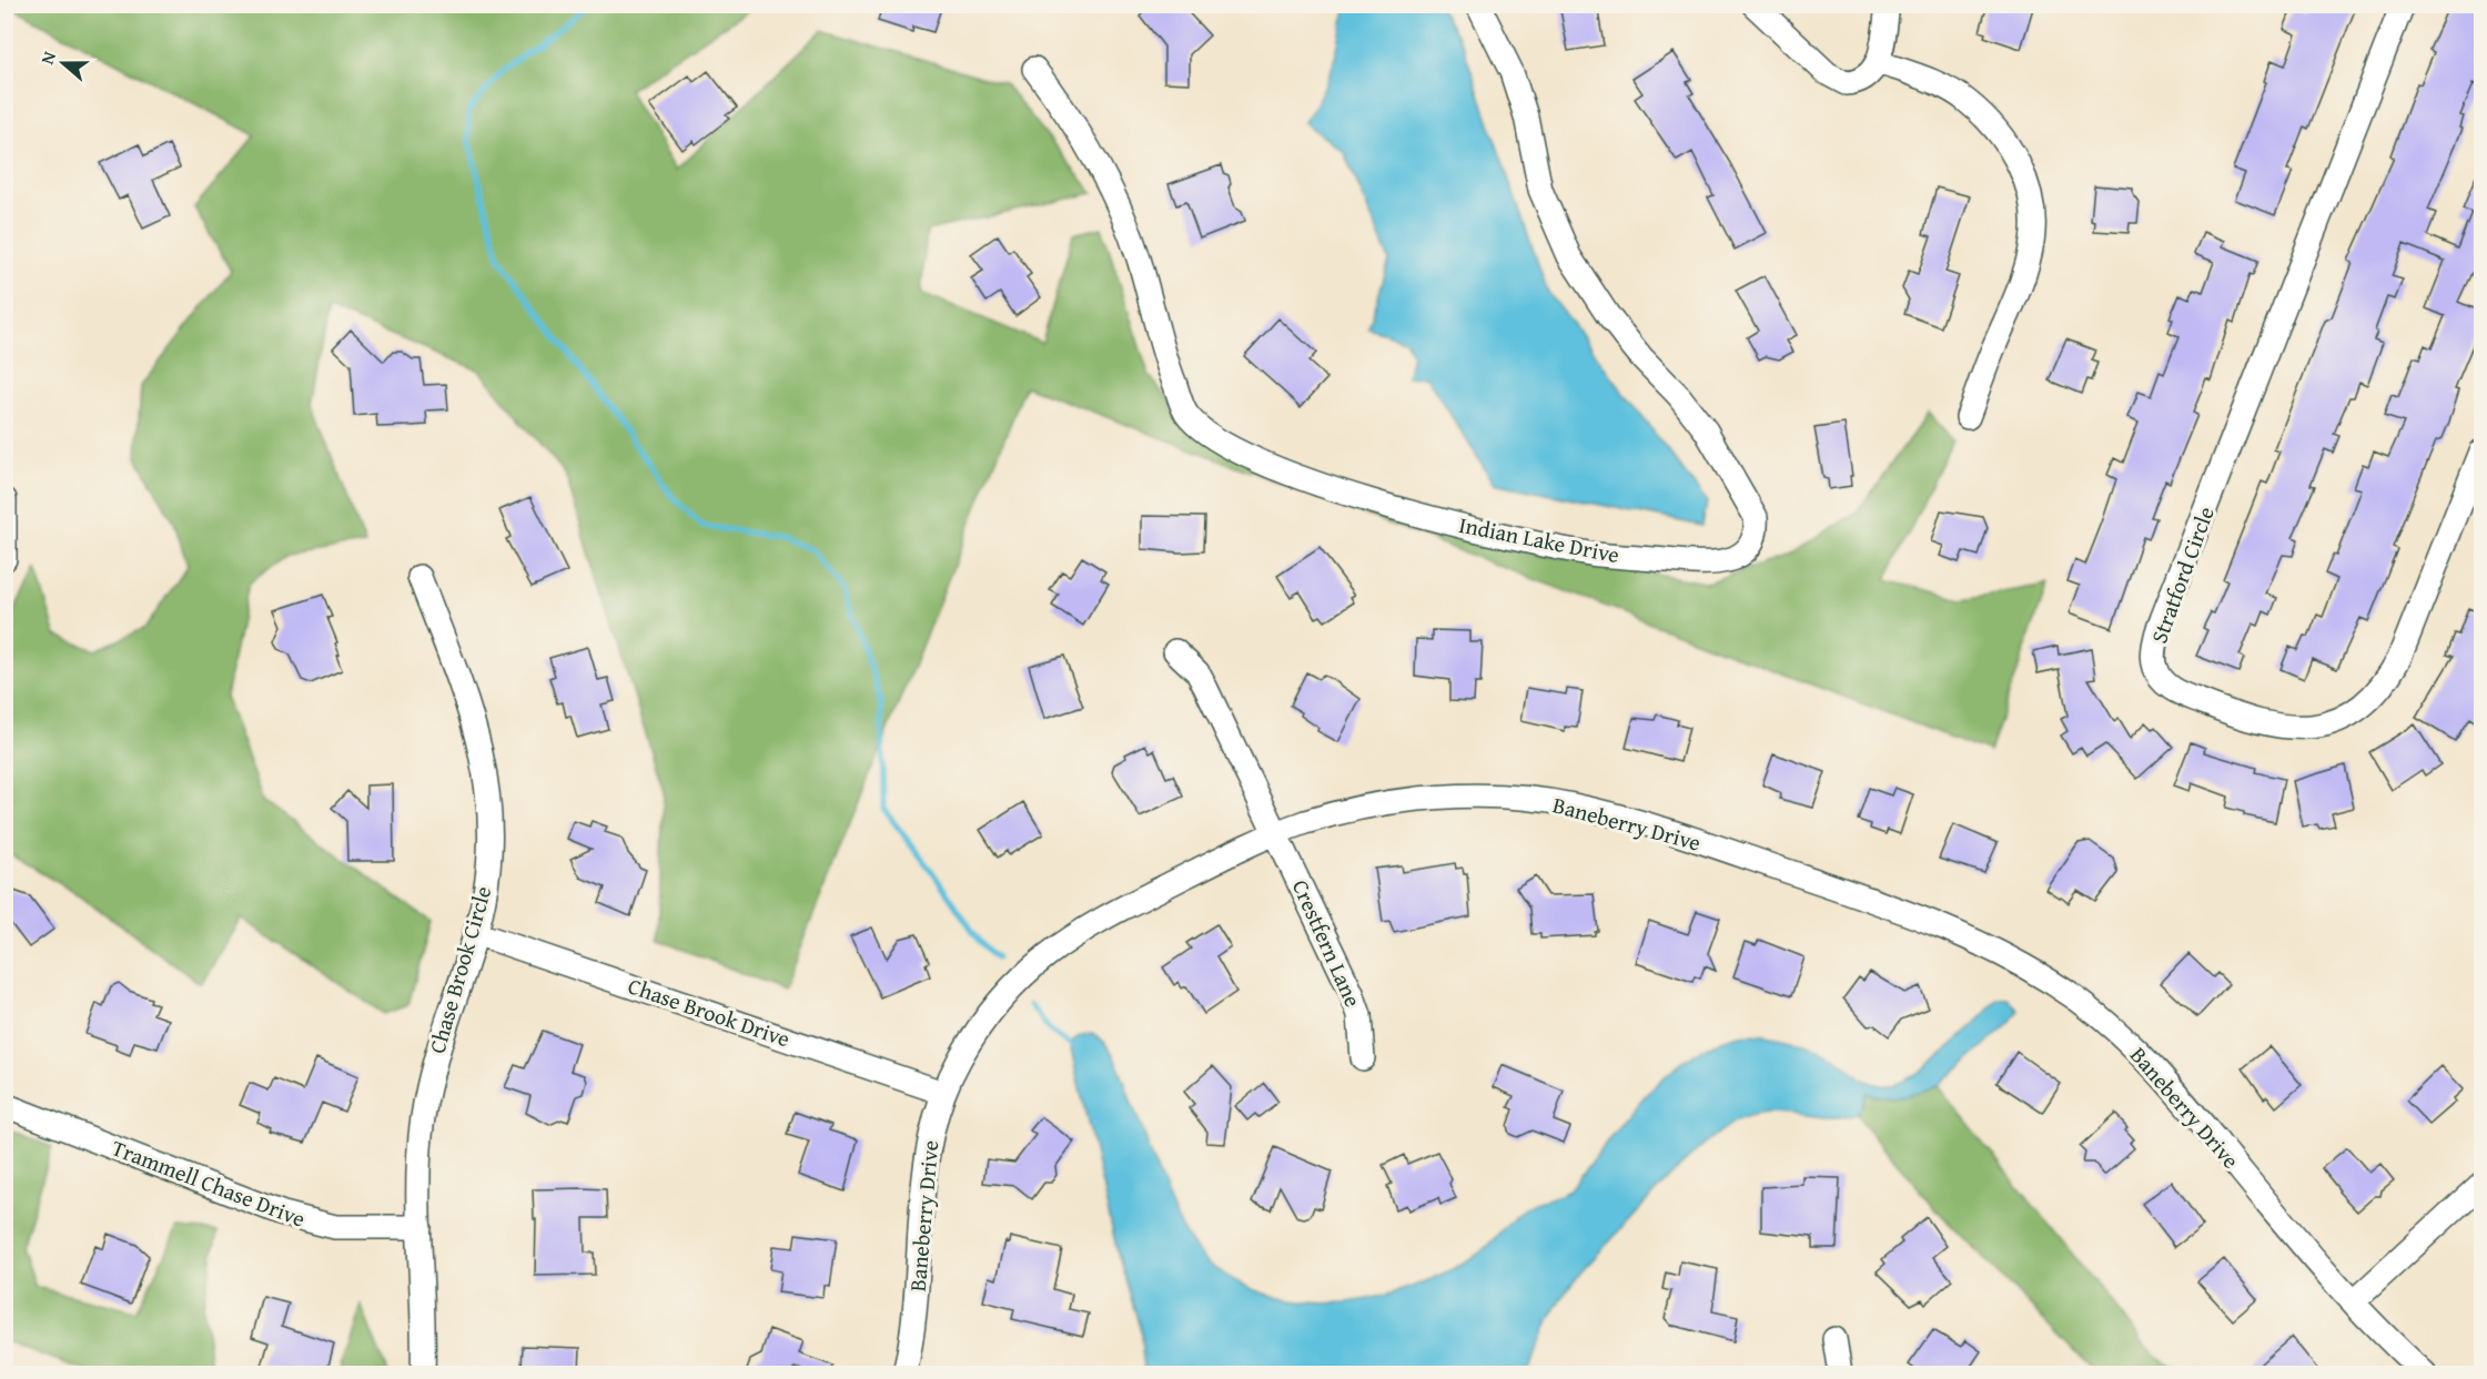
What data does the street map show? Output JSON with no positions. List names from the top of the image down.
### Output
{
  "streets": {
    "street": [
      "Indian Lake Drive",
      "Stratford Circle",
      "Baneberry Drive",
      "Crestfern Lane",
      "Chase Brook Circle",
      "Chase Brook Drive",
      "Trammell Chase Drive"
    ]
  },
  "crossings": [
    ["Baneberry Drive", "Crestfern Lane"],
    ["Baneberry Drive", "Chase Brook Drive"],
    ["Chase Brook Circle", "Chase Brook Drive"],
    ["Chase Brook Circle", "Trammell Chase Drive"]
  ],
  "north": "left"
}
